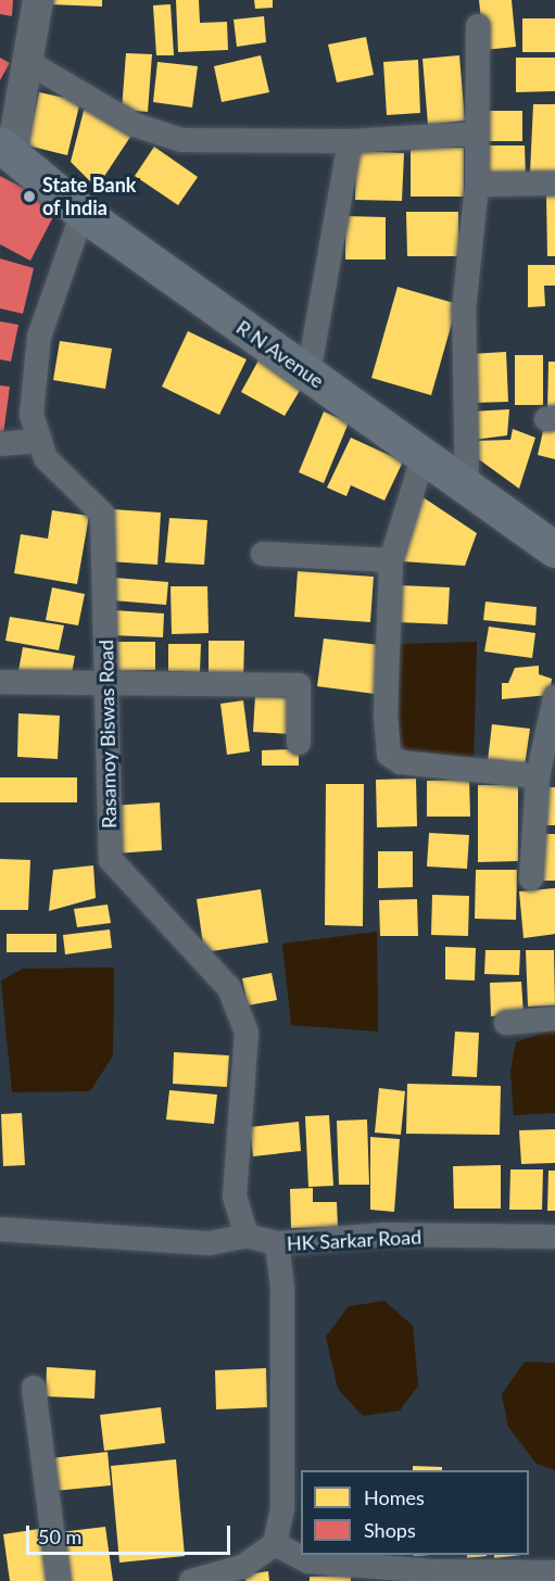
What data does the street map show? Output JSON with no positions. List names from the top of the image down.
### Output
{
  "streets": {
    "main road": ["R N Avenue"],
    "street": ["Rasamoy Biswas Road", "HK Sarkar Road"]
  },
  "crossings": [
    ["R N Avenue", "Rasamoy Biswas Road"],
    ["Rasamoy Biswas Road", "HK Sarkar Road"]
  ],
  "places": ["State Bank of India"],
  "legend": ["Homes", "Shops"],
  "scale_bar": "50 m"
}
